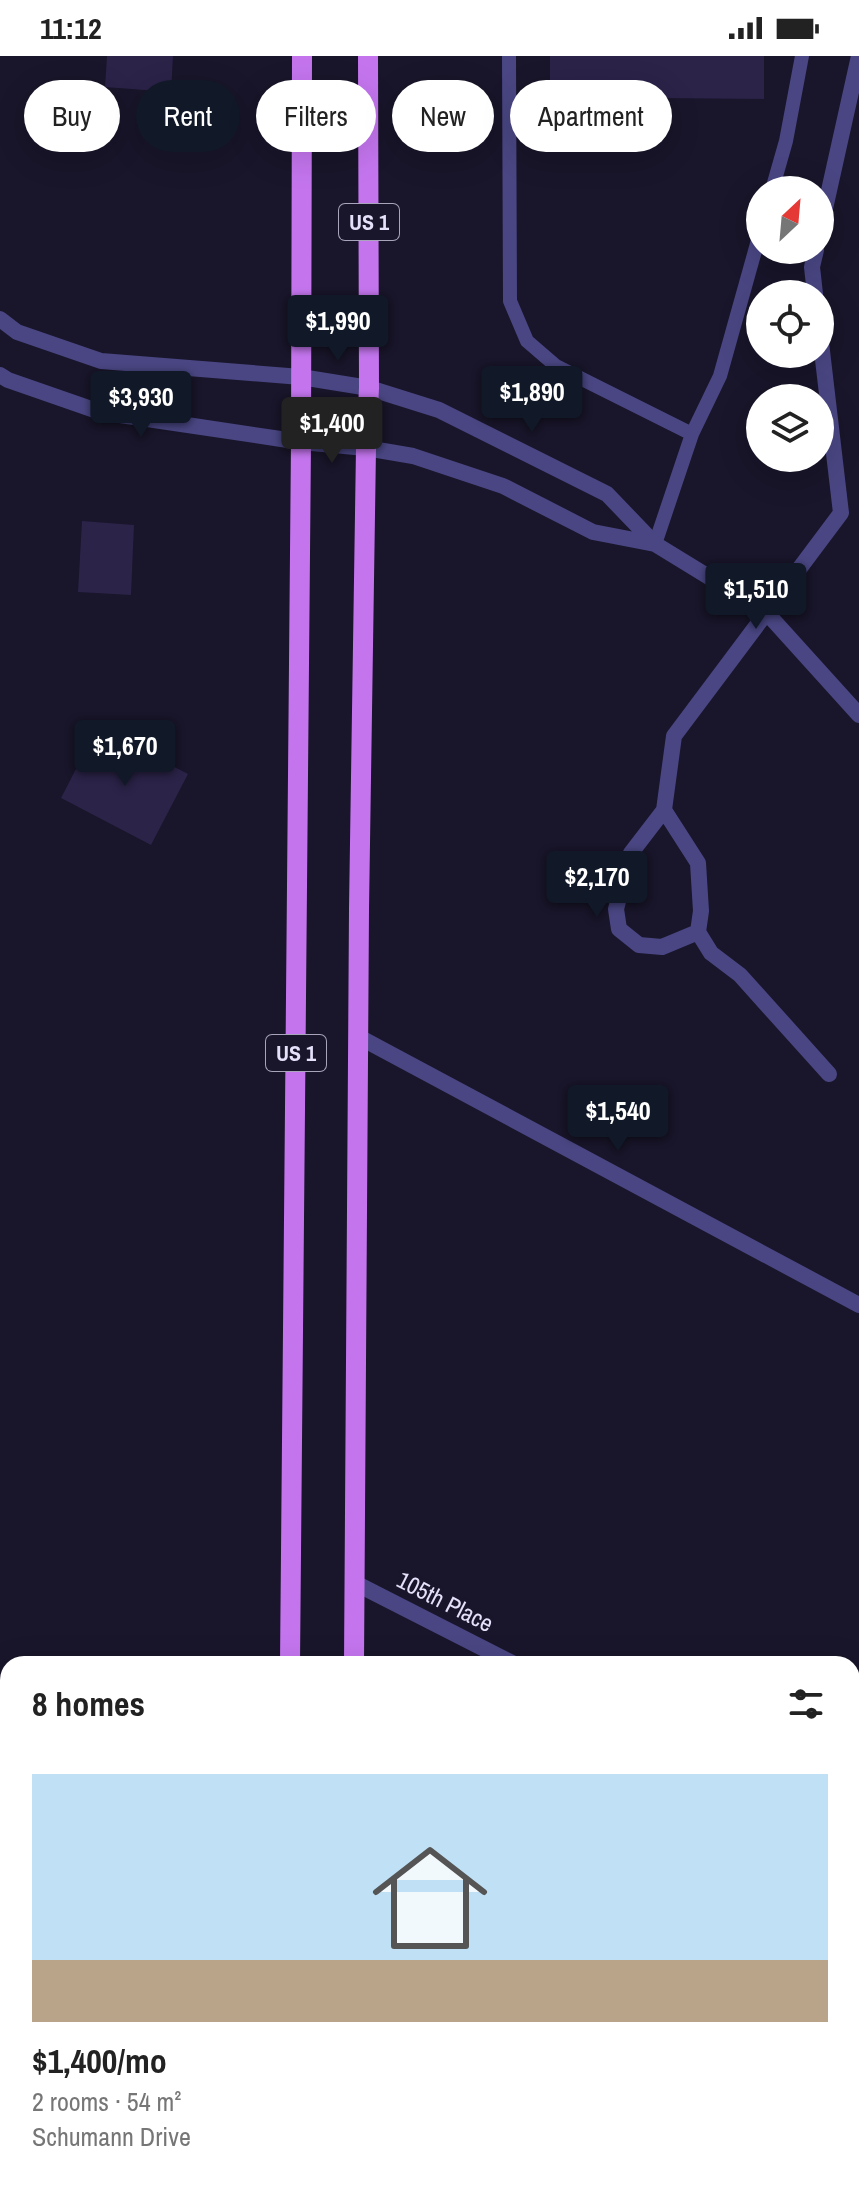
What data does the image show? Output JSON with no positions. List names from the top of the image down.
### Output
{
  "streets": {
    "main road": ["US 1"],
    "street": ["105th Place"]
  },
  "crossings": [
    ["US 1", "105th Place"]
  ],
  "north": "top right",
  "page": {
    "status": "11:12",
    "chip": [
      "Buy",
      "Rent",
      "Filters",
      "New",
      "Apartment"
    ],
    "price": [
      "$1,990",
      "$1,890",
      "$3,930",
      "$1,400",
      "$1,510",
      "$1,670",
      "$2,170",
      "$1,540"
    ],
    "heading": "8 homes",
    "list": [
      {
        "name": "$1,400/mo",
        "note": "2 rooms · 54 m² · Schumann Drive"
      }
    ]
  }
}
